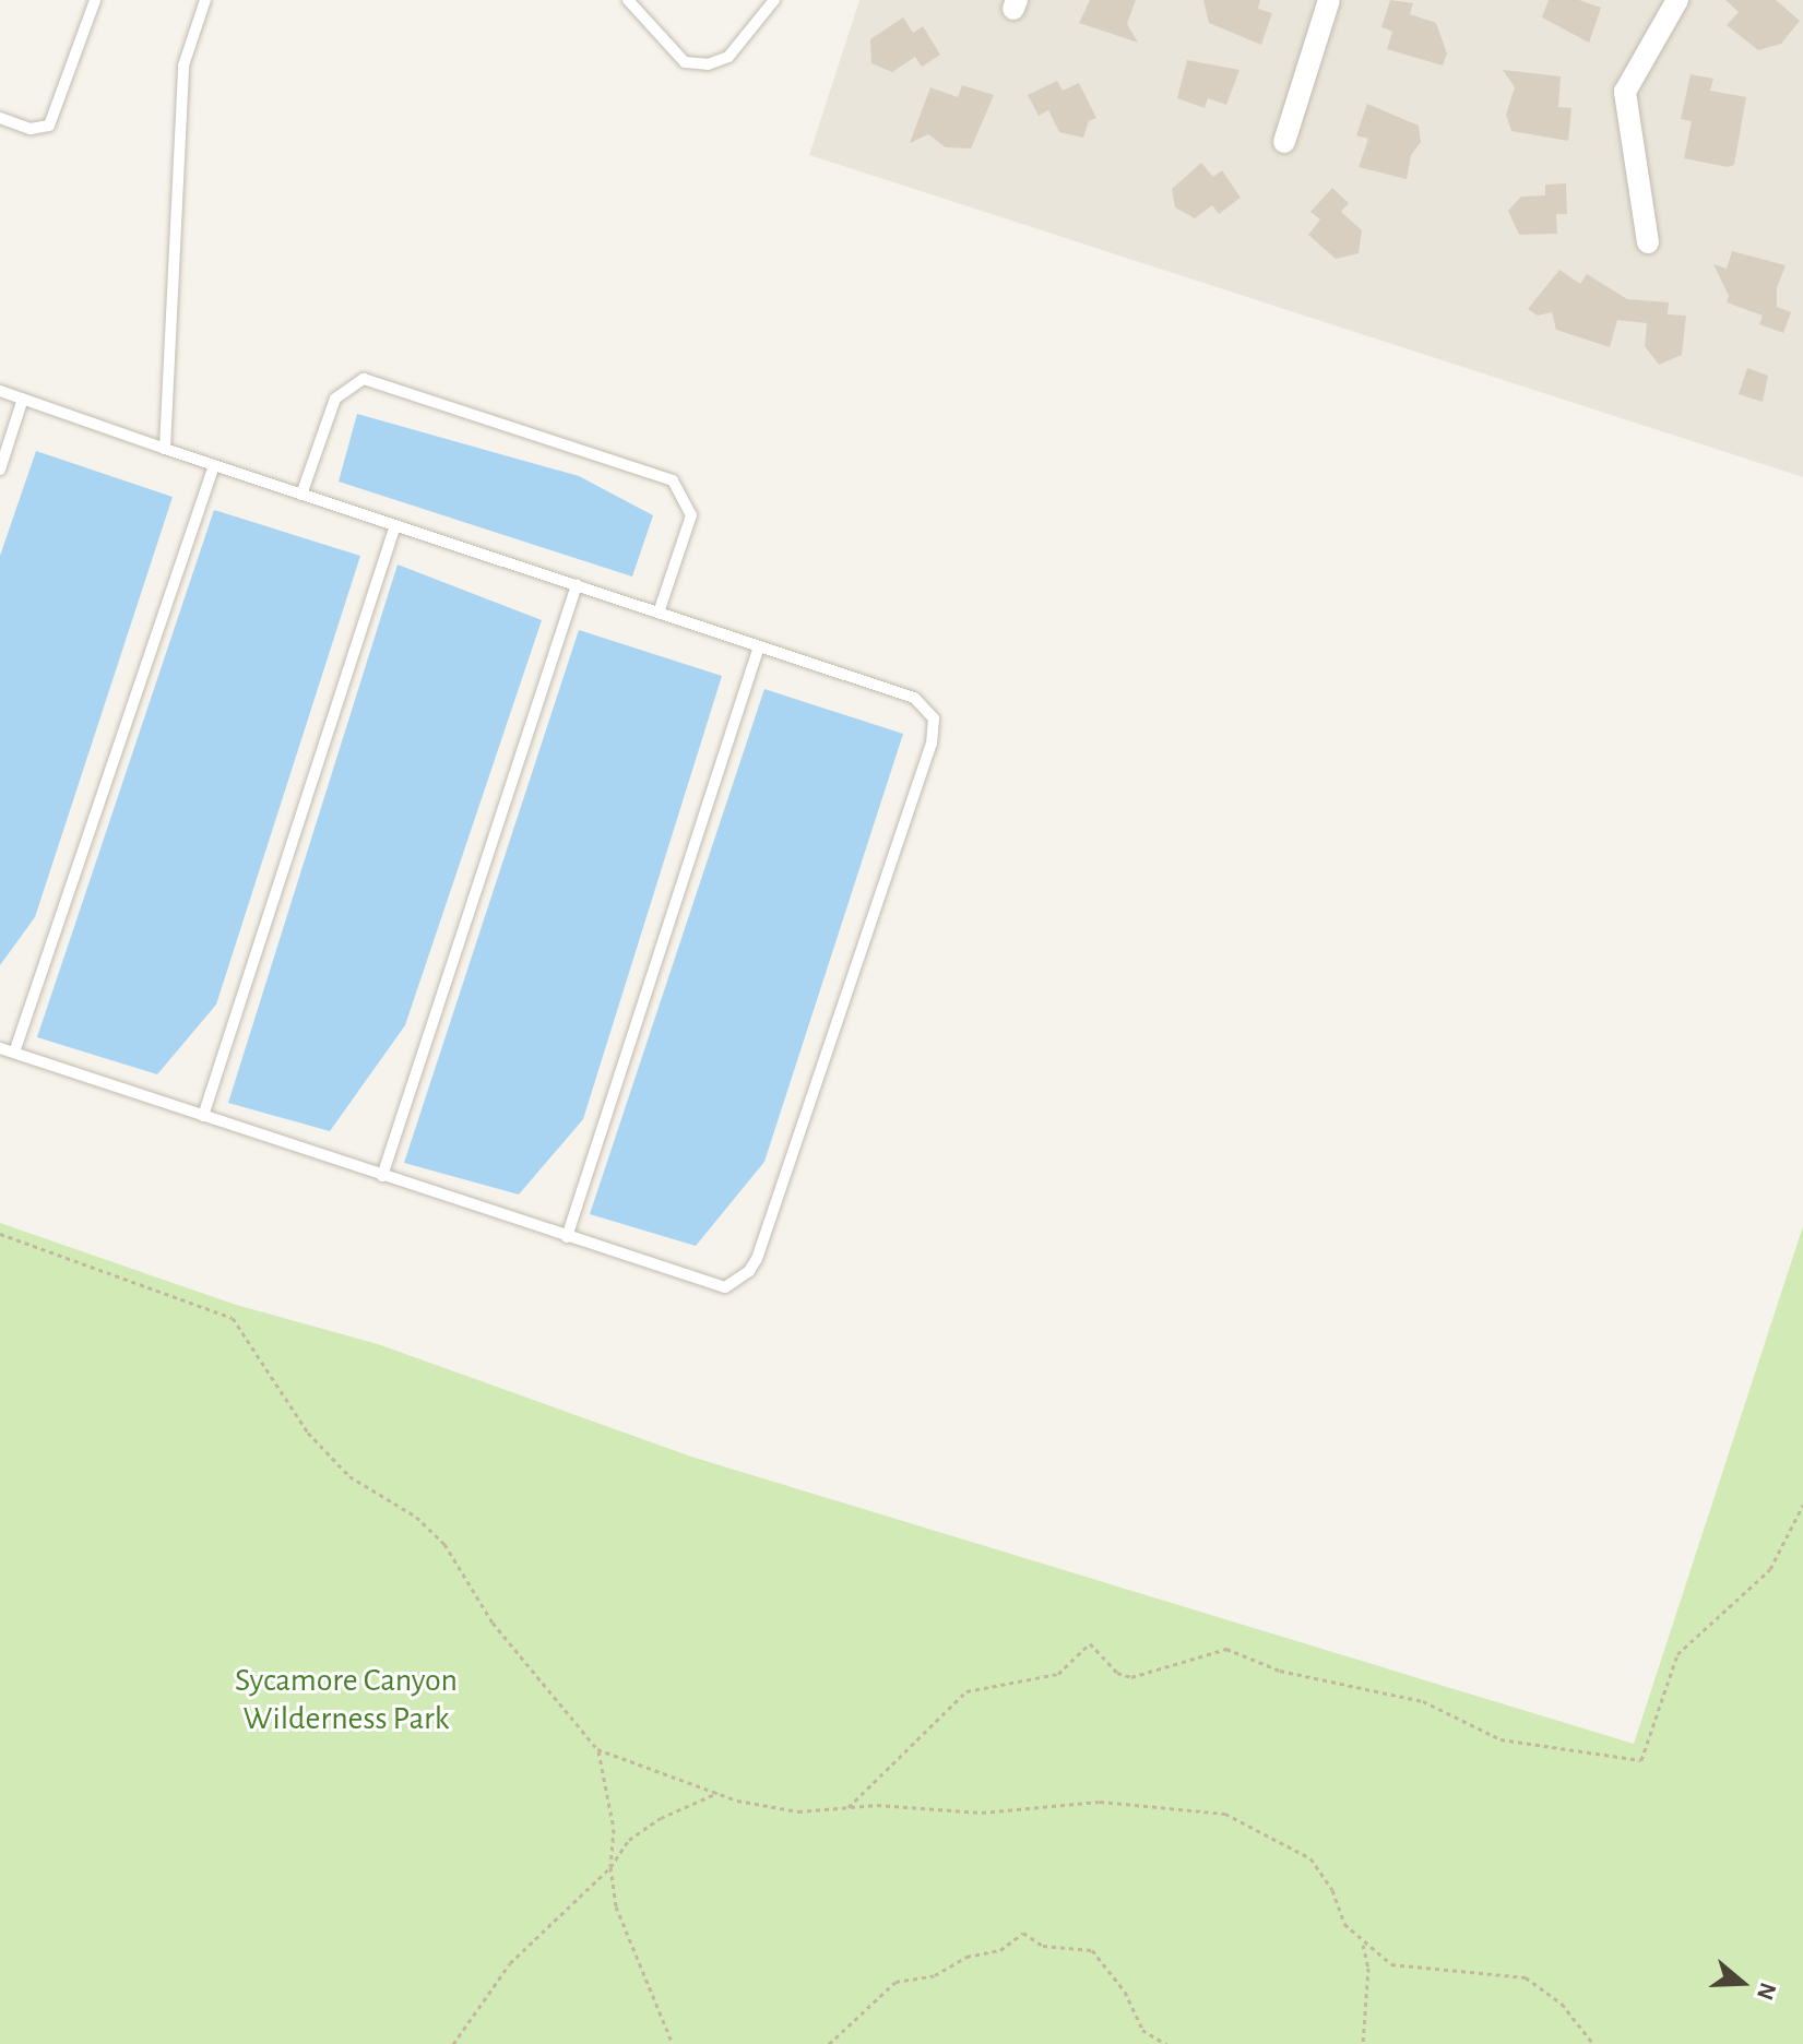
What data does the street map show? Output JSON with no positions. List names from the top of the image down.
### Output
{
  "parks": ["Sycamore Canyon Wilderness Park"],
  "north": "right"
}
